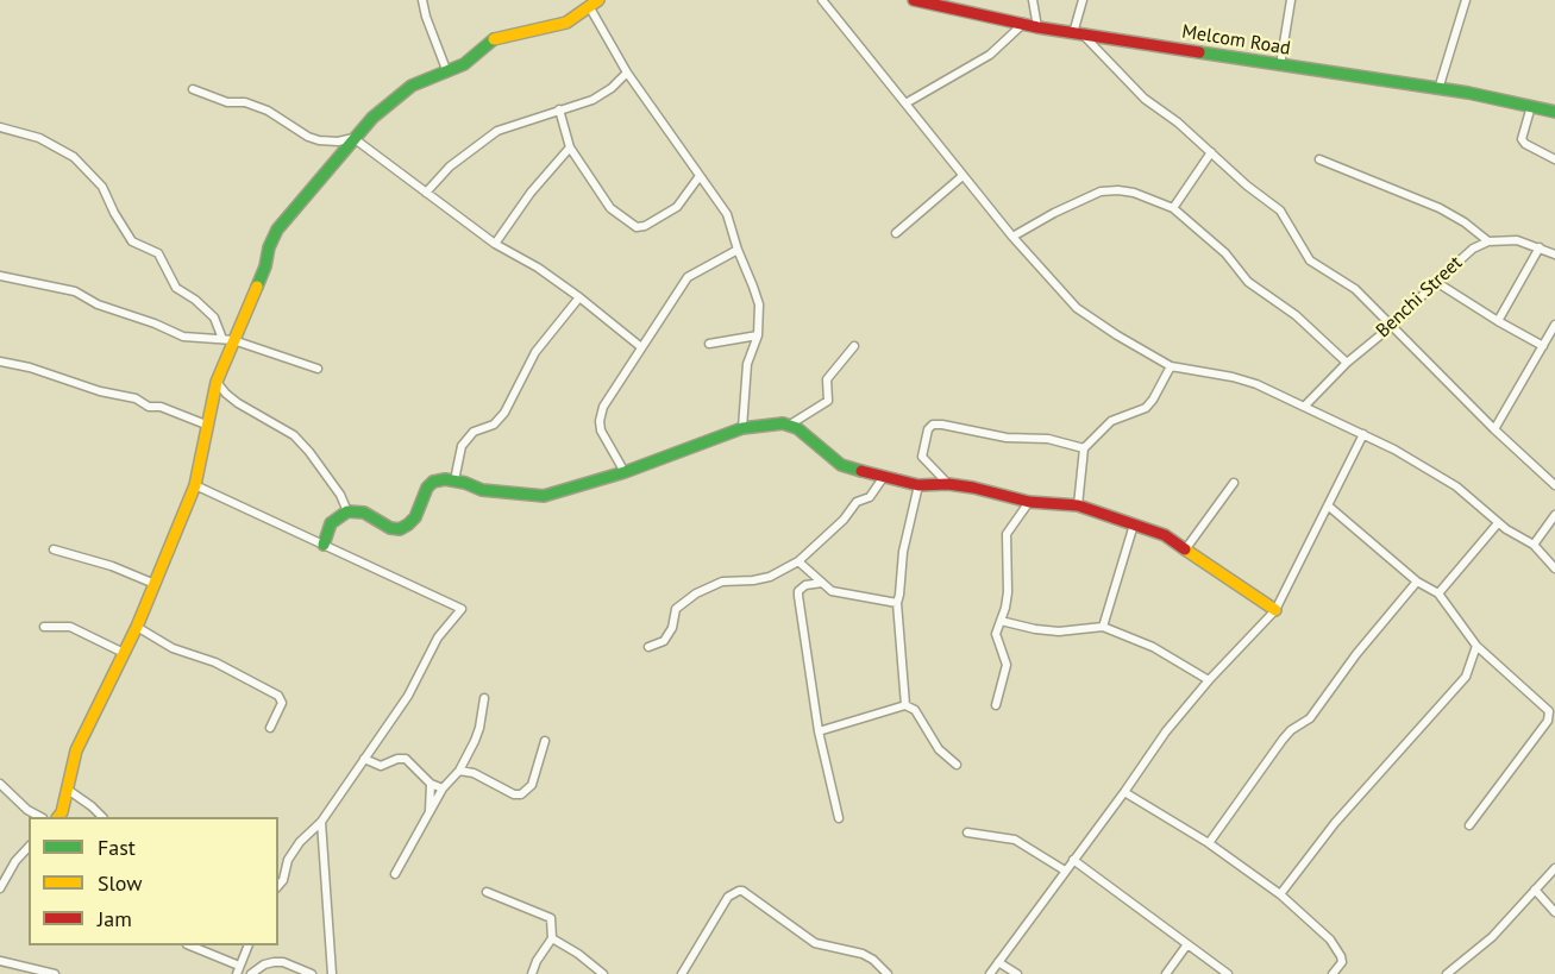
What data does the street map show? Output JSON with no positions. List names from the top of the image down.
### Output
{
  "streets": {
    "street": ["Melcom Road", "Benchi Street"]
  },
  "legend": ["Fast", "Slow", "Jam"]
}
